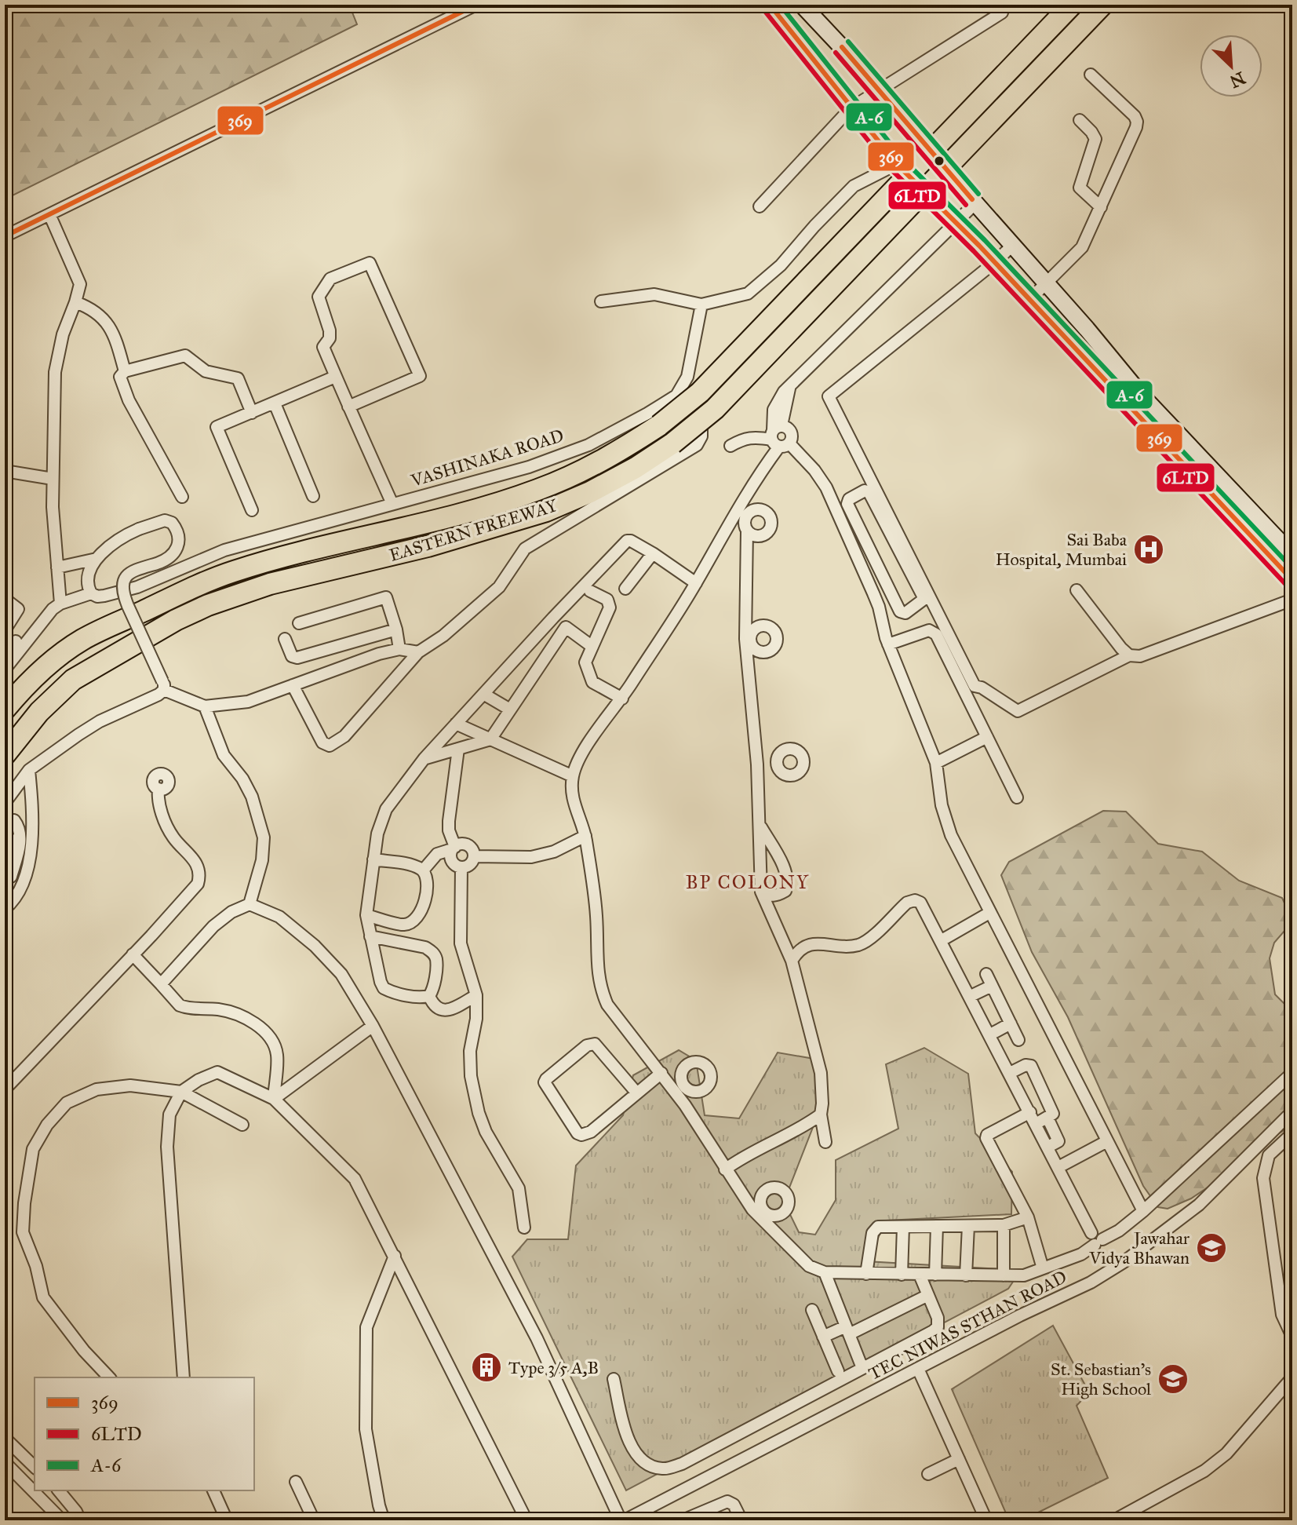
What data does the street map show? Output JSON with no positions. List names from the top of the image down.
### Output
{
  "streets": {
    "highway": ["EASTERN FREEWAY"],
    "street": ["VASHINAKA ROAD", "TEC NIWAS STHAN ROAD"]
  },
  "districts": ["BP COLONY"],
  "places": {
    "hospital": ["Sai Baba Hospital, Mumbai"],
    "school or university": ["Jawahar Vidya Bhawan", "St. Sebastian's High School"],
    "building": ["Type 3/5 A,B"]
  },
  "lines": ["transit line 369", "transit line A-6", "transit line 6LTD"],
  "legend": ["369", "6LTD", "A-6"],
  "north": "bottom right"
}
